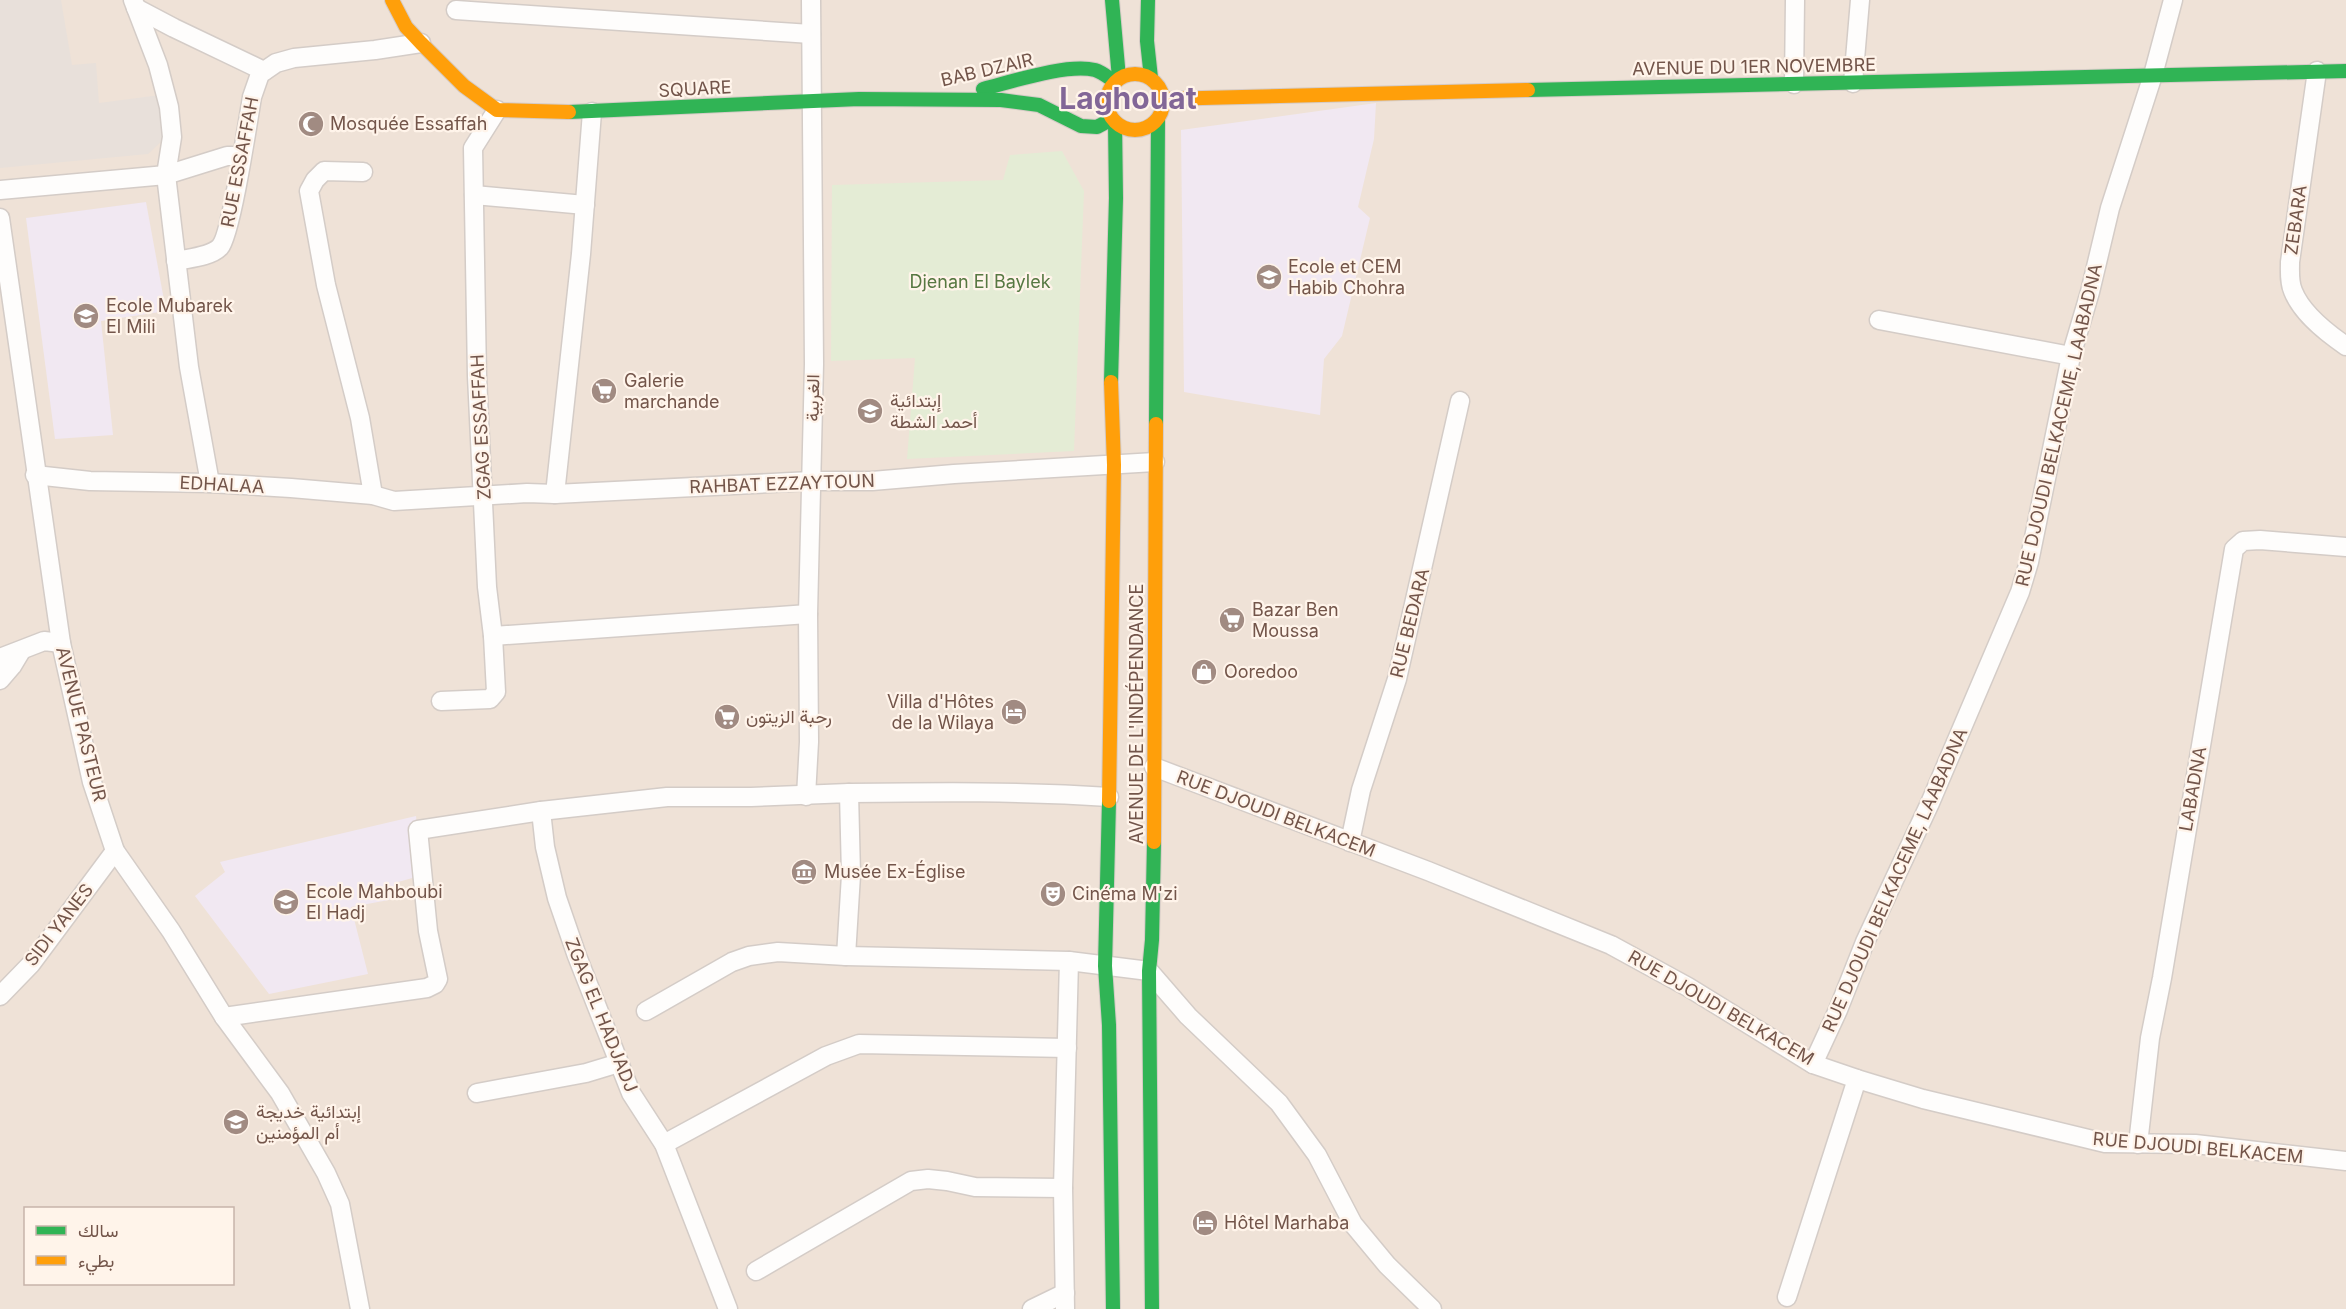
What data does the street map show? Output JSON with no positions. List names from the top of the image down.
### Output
{
  "streets": {
    "main road": [
      "AVENUE DU 1ER NOVEMBRE",
      "BAB DZAIR",
      "SQUARE",
      "AVENUE DE L'INDÉPENDANCE"
    ],
    "street": [
      "RUE ESSAFFAH",
      "ZEBARA",
      "الغربية",
      "RUE DJOUDI BELKACEME, LAABADNA",
      "ZGAG ESSAFFAH",
      "RAHBAT EZZAYTOUN",
      "EDHALAA",
      "RUE BEDARA",
      "AVENUE PASTEUR",
      "LABADNA",
      "RUE DJOUDI BELKACEM",
      "SIDI YANES",
      "ZGAG EL HADJADJ"
    ]
  },
  "crossings": [
    ["AVENUE DU 1ER NOVEMBRE", "BAB DZAIR"],
    ["AVENUE DU 1ER NOVEMBRE", "ZEBARA"],
    ["AVENUE DU 1ER NOVEMBRE", "RUE DJOUDI BELKACEME, LAABADNA"],
    ["AVENUE DU 1ER NOVEMBRE", "AVENUE DE L'INDÉPENDANCE"],
    ["BAB DZAIR", "SQUARE"],
    ["BAB DZAIR", "AVENUE DE L'INDÉPENDANCE"],
    ["SQUARE", "الغربية"],
    ["SQUARE", "ZGAG ESSAFFAH"],
    ["الغربية", "RAHBAT EZZAYTOUN"],
    ["RUE DJOUDI BELKACEME, LAABADNA", "RUE DJOUDI BELKACEM"],
    ["ZGAG ESSAFFAH", "RAHBAT EZZAYTOUN"],
    ["RAHBAT EZZAYTOUN", "EDHALAA"],
    ["RAHBAT EZZAYTOUN", "AVENUE DE L'INDÉPENDANCE"],
    ["EDHALAA", "AVENUE PASTEUR"],
    ["RUE BEDARA", "RUE DJOUDI BELKACEM"],
    ["AVENUE DE L'INDÉPENDANCE", "RUE DJOUDI BELKACEM"],
    ["AVENUE PASTEUR", "SIDI YANES"],
    ["LABADNA", "RUE DJOUDI BELKACEM"]
  ],
  "districts": ["Laghouat"],
  "parks": ["Djenan El Baylek"],
  "places": {
    "mosque": ["Mosquée Essaffah"],
    "school or university": [
      "Ecole et CEM Habib Chohra",
      "Ecole Mubarek El Mili",
      "إبتدائية أحمد الشطة",
      "Ecole Mahboubi El Hadj",
      "إبتدائية خديجة أم المؤمنين"
    ],
    "supermarket": ["Galerie marchande", "Bazar Ben Moussa", "رحبة الزيتون"],
    "shop": ["Ooredoo"],
    "hotel": ["Villa d'Hôtes de la Wilaya", "Hôtel Marhaba"],
    "museum": ["Musée Ex-Église"],
    "theatre": ["Cinéma M'zi"]
  },
  "legend": ["سالك", "بطيء"]
}
